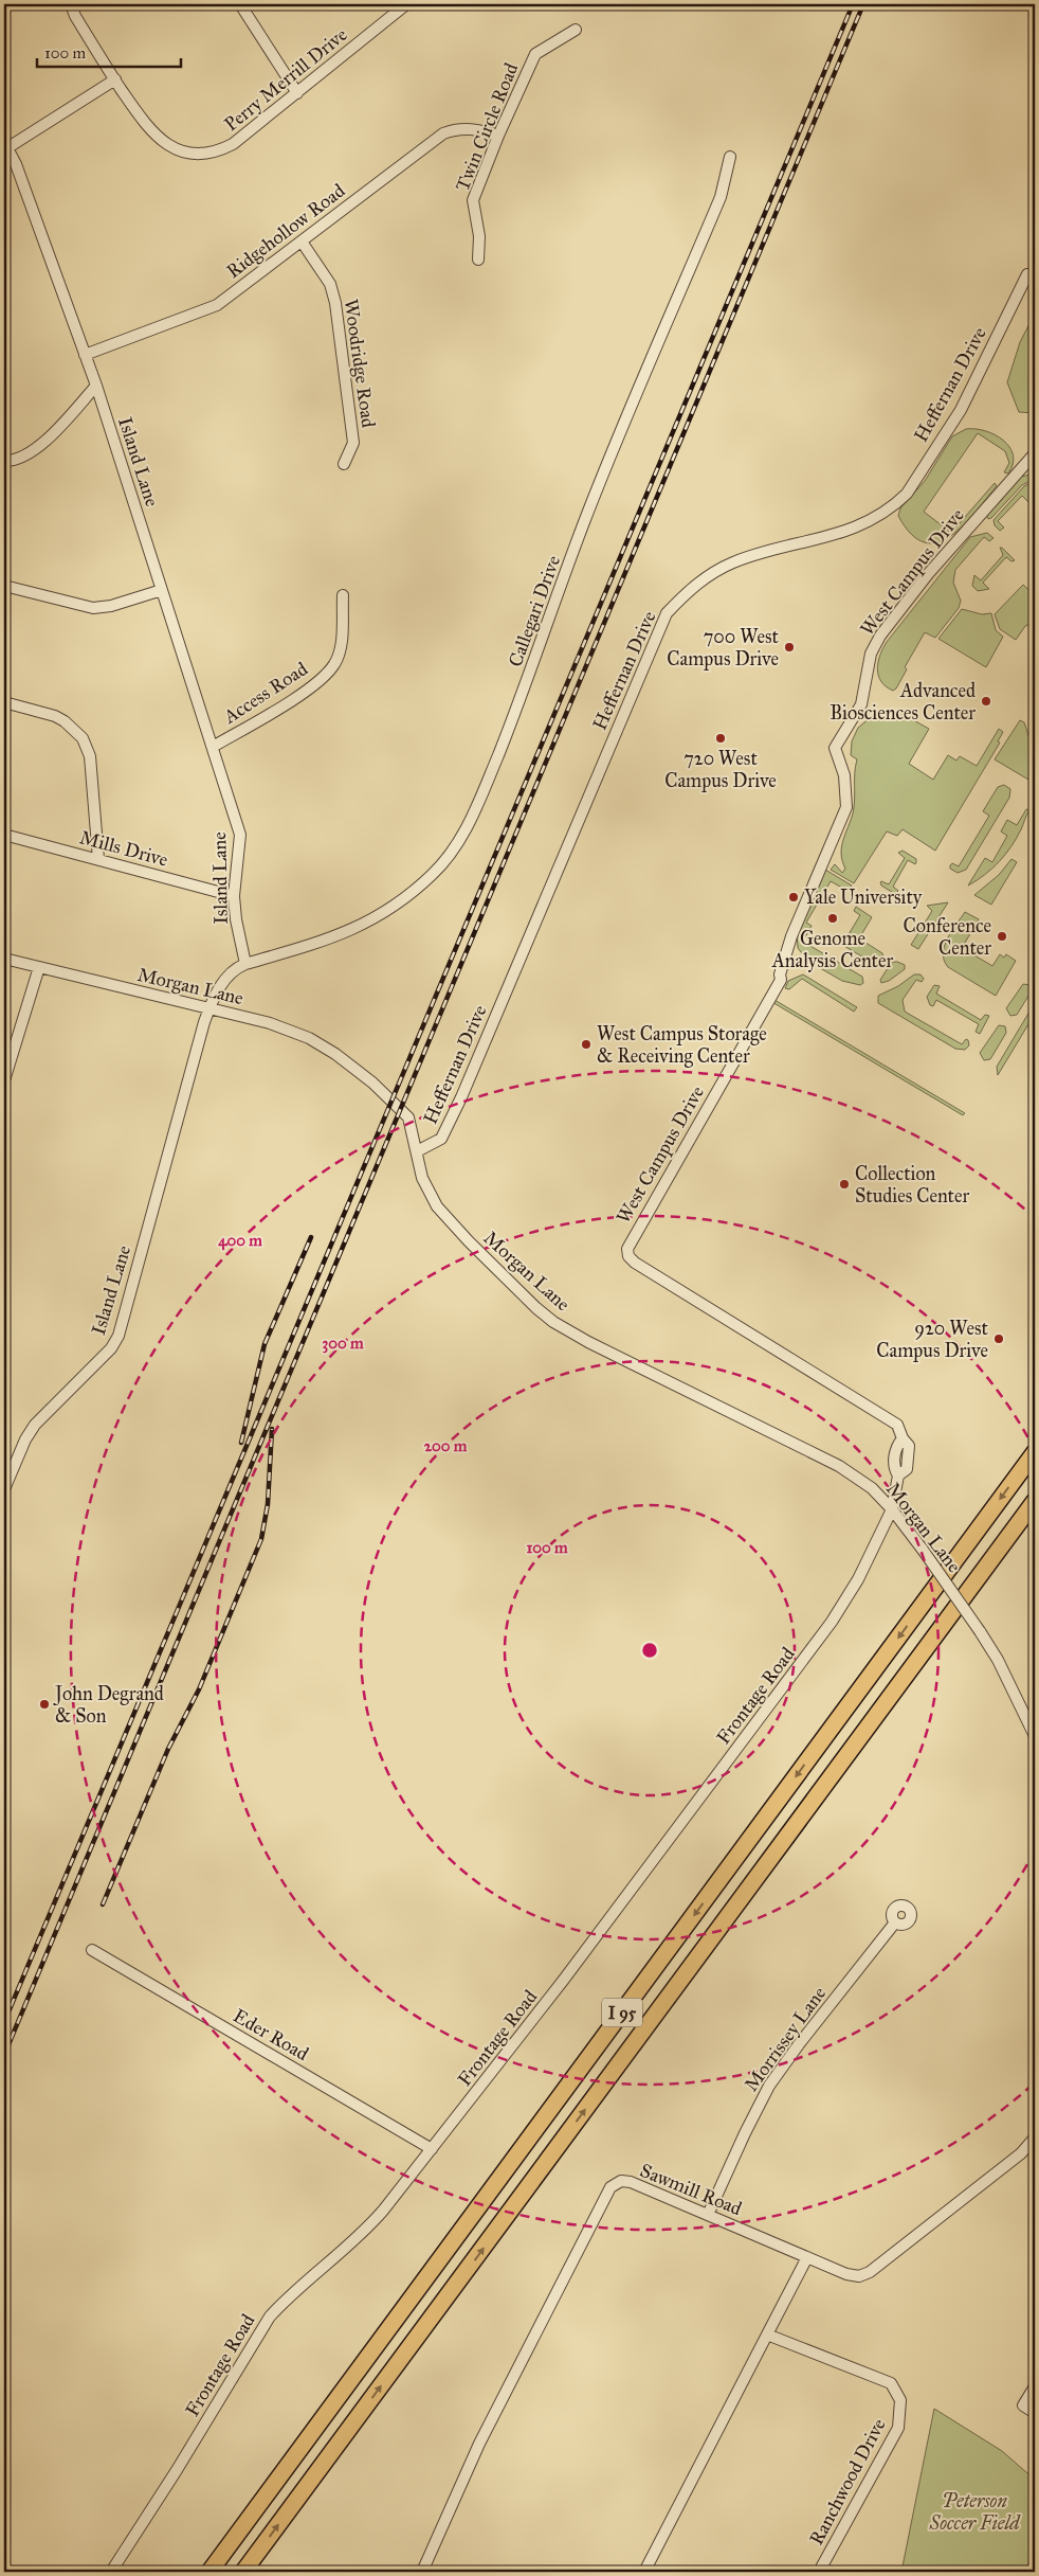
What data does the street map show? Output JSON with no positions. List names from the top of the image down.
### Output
{
  "streets": {
    "highway": ["I 95"],
    "street": [
      "Perry Merrill Drive",
      "Twin Circle Road",
      "Ridgehollow Road",
      "Woodridge Road",
      "Heffernan Drive",
      "Island Lane",
      "West Campus Drive",
      "Callegari Drive",
      "Access Road",
      "Mills Drive",
      "Morgan Lane",
      "Frontage Road",
      "Eder Road",
      "Morrissey Lane",
      "Sawmill Road",
      "Ranchwood Drive"
    ]
  },
  "crossings": [
    ["Twin Circle Road", "Ridgehollow Road"],
    ["Ridgehollow Road", "Woodridge Road"],
    ["Ridgehollow Road", "Island Lane"],
    ["Heffernan Drive", "Morgan Lane"],
    ["Island Lane", "Callegari Drive"],
    ["Island Lane", "Access Road"],
    ["Island Lane", "Mills Drive"],
    ["Island Lane", "Morgan Lane"],
    ["West Campus Drive", "Morgan Lane"],
    ["West Campus Drive", "Frontage Road"],
    ["Morgan Lane", "Frontage Road"],
    ["Frontage Road", "Eder Road"],
    ["Morrissey Lane", "Sawmill Road"]
  ],
  "parks": ["Peterson Soccer Field"],
  "places": [
    "700 West Campus Drive",
    "Advanced Biosciences Center",
    "720 West Campus Drive",
    "Yale University",
    "Genome Analysis Center",
    "Conference Center",
    "West Campus Storage & Receiving Center",
    "Collection Studies Center",
    "920 West Campus Drive",
    "John Degrand & Son"
  ],
  "scale_bar": "100 m",
  "rings": [
    "400 m",
    "300 m",
    "200 m",
    "100 m"
  ]
}
